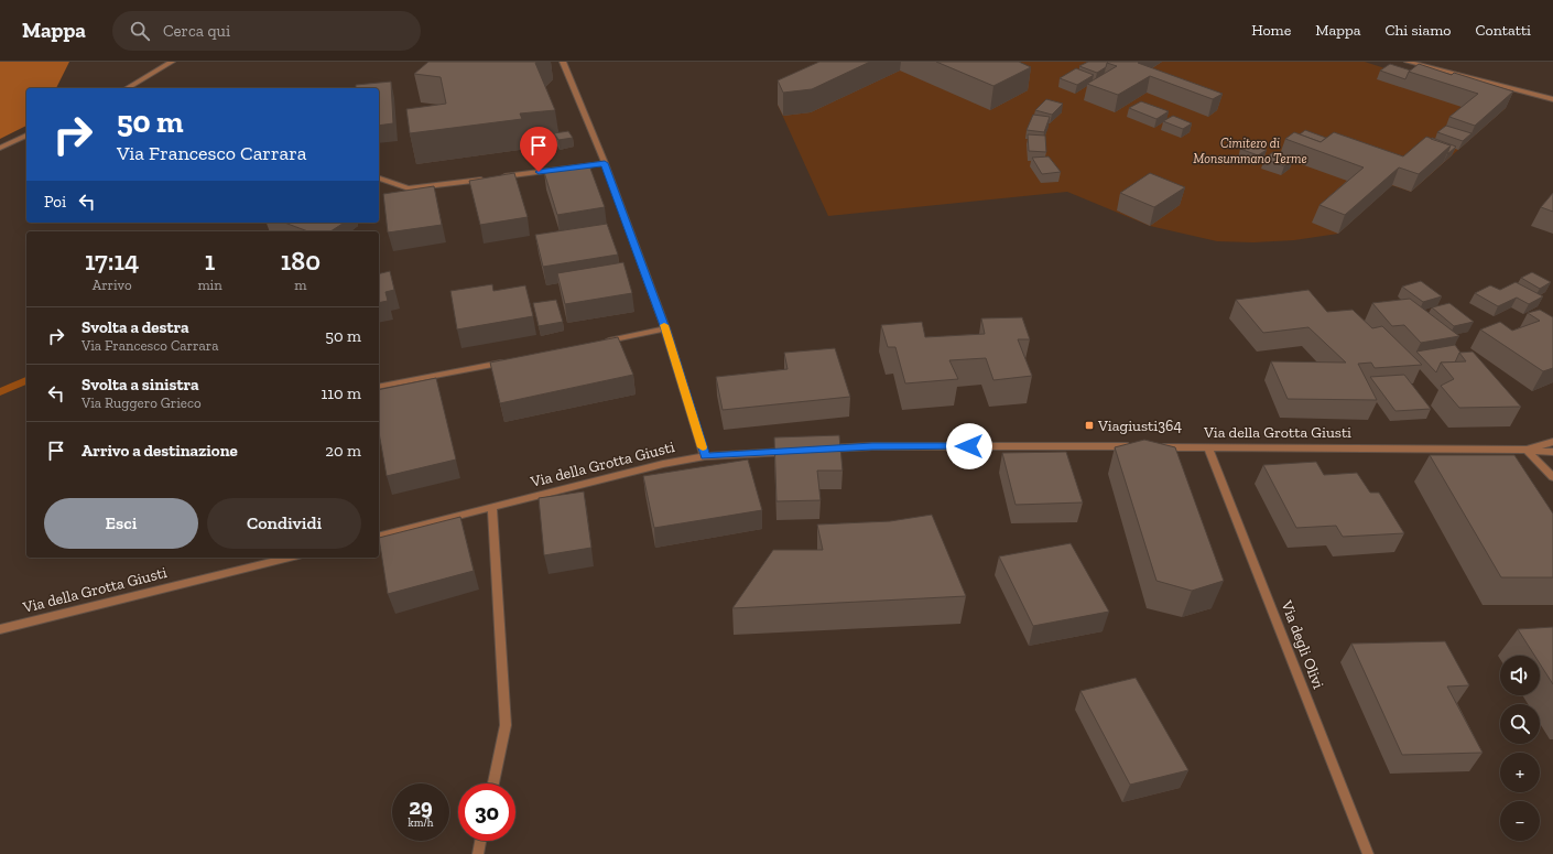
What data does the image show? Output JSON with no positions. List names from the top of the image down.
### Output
{
  "streets": {
    "street": ["Via della Grotta Giusti", "Via degli Olivi"]
  },
  "crossings": [
    ["Via della Grotta Giusti", "Via degli Olivi"]
  ],
  "parks": ["Cimitero di Monsummano Terme"],
  "places": {
    "transit": ["Viagiusti364"]
  },
  "page": {
    "header": "Mappa",
    "search": "Cerca qui",
    "nav": [
      "Home",
      "Mappa",
      "Chi siamo",
      "Contatti"
    ],
    "turn": ["50 m", "Via Francesco Carrara"],
    "then": "Poi",
    "eta": [
      "17:14",
      "Arrivo",
      "1",
      "min",
      "180",
      "m"
    ],
    "list": [
      {
        "name": "Svolta a destra",
        "note": "Via Francesco Carrara",
        "value": "50 m"
      },
      {
        "name": "Svolta a sinistra",
        "note": "Via Ruggero Grieco",
        "value": "110 m"
      },
      {
        "name": "Arrivo a destinazione",
        "value": "20 m"
      }
    ],
    "buttons": ["Esci", "Condividi"],
    "map_buttons": ["+", "−"],
    "speed": "29 km/h",
    "limit": "30"
  }
}
